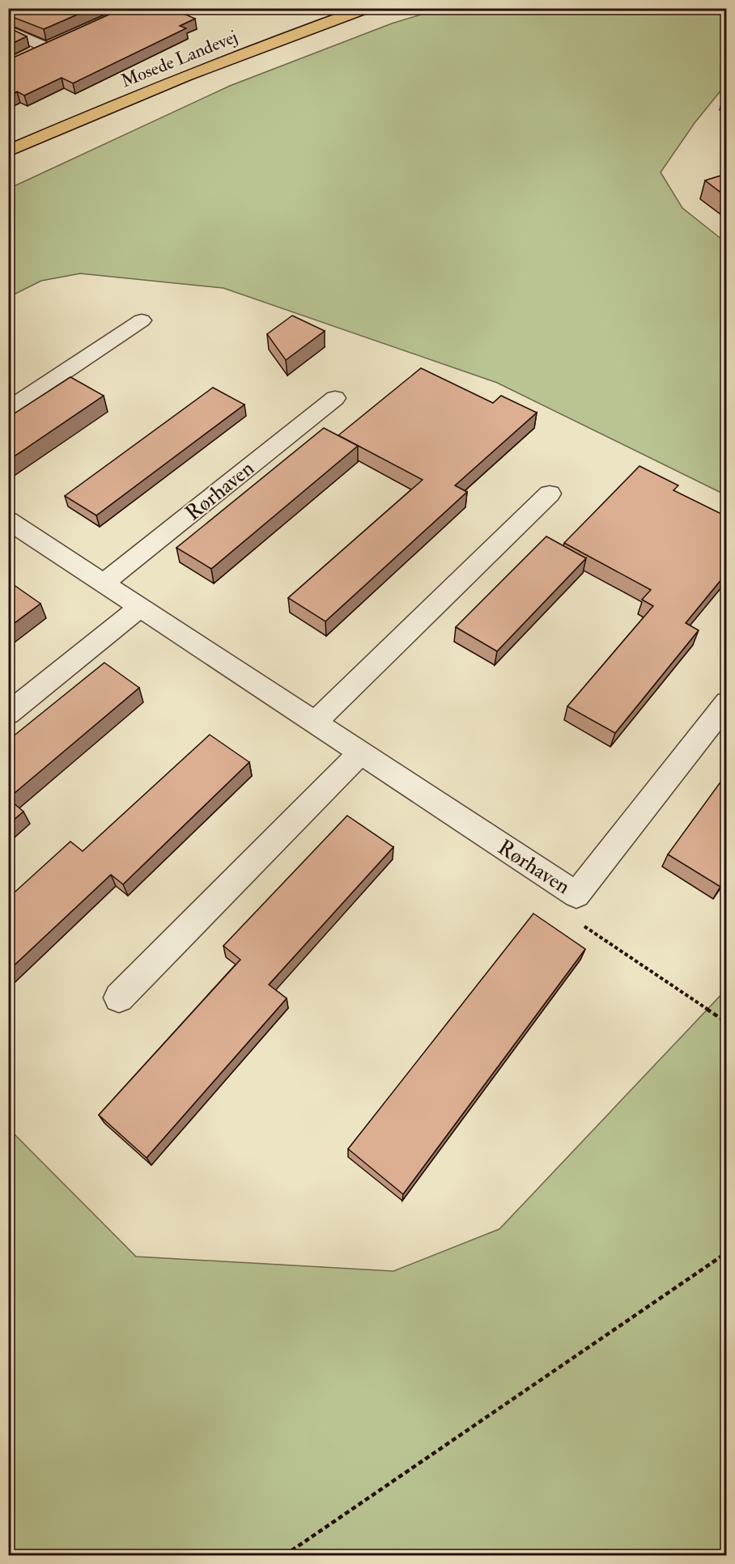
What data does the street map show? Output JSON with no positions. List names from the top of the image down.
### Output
{
  "streets": {
    "main road": ["Mosede Landevej"],
    "street": ["Rørhaven"]
  }
}
